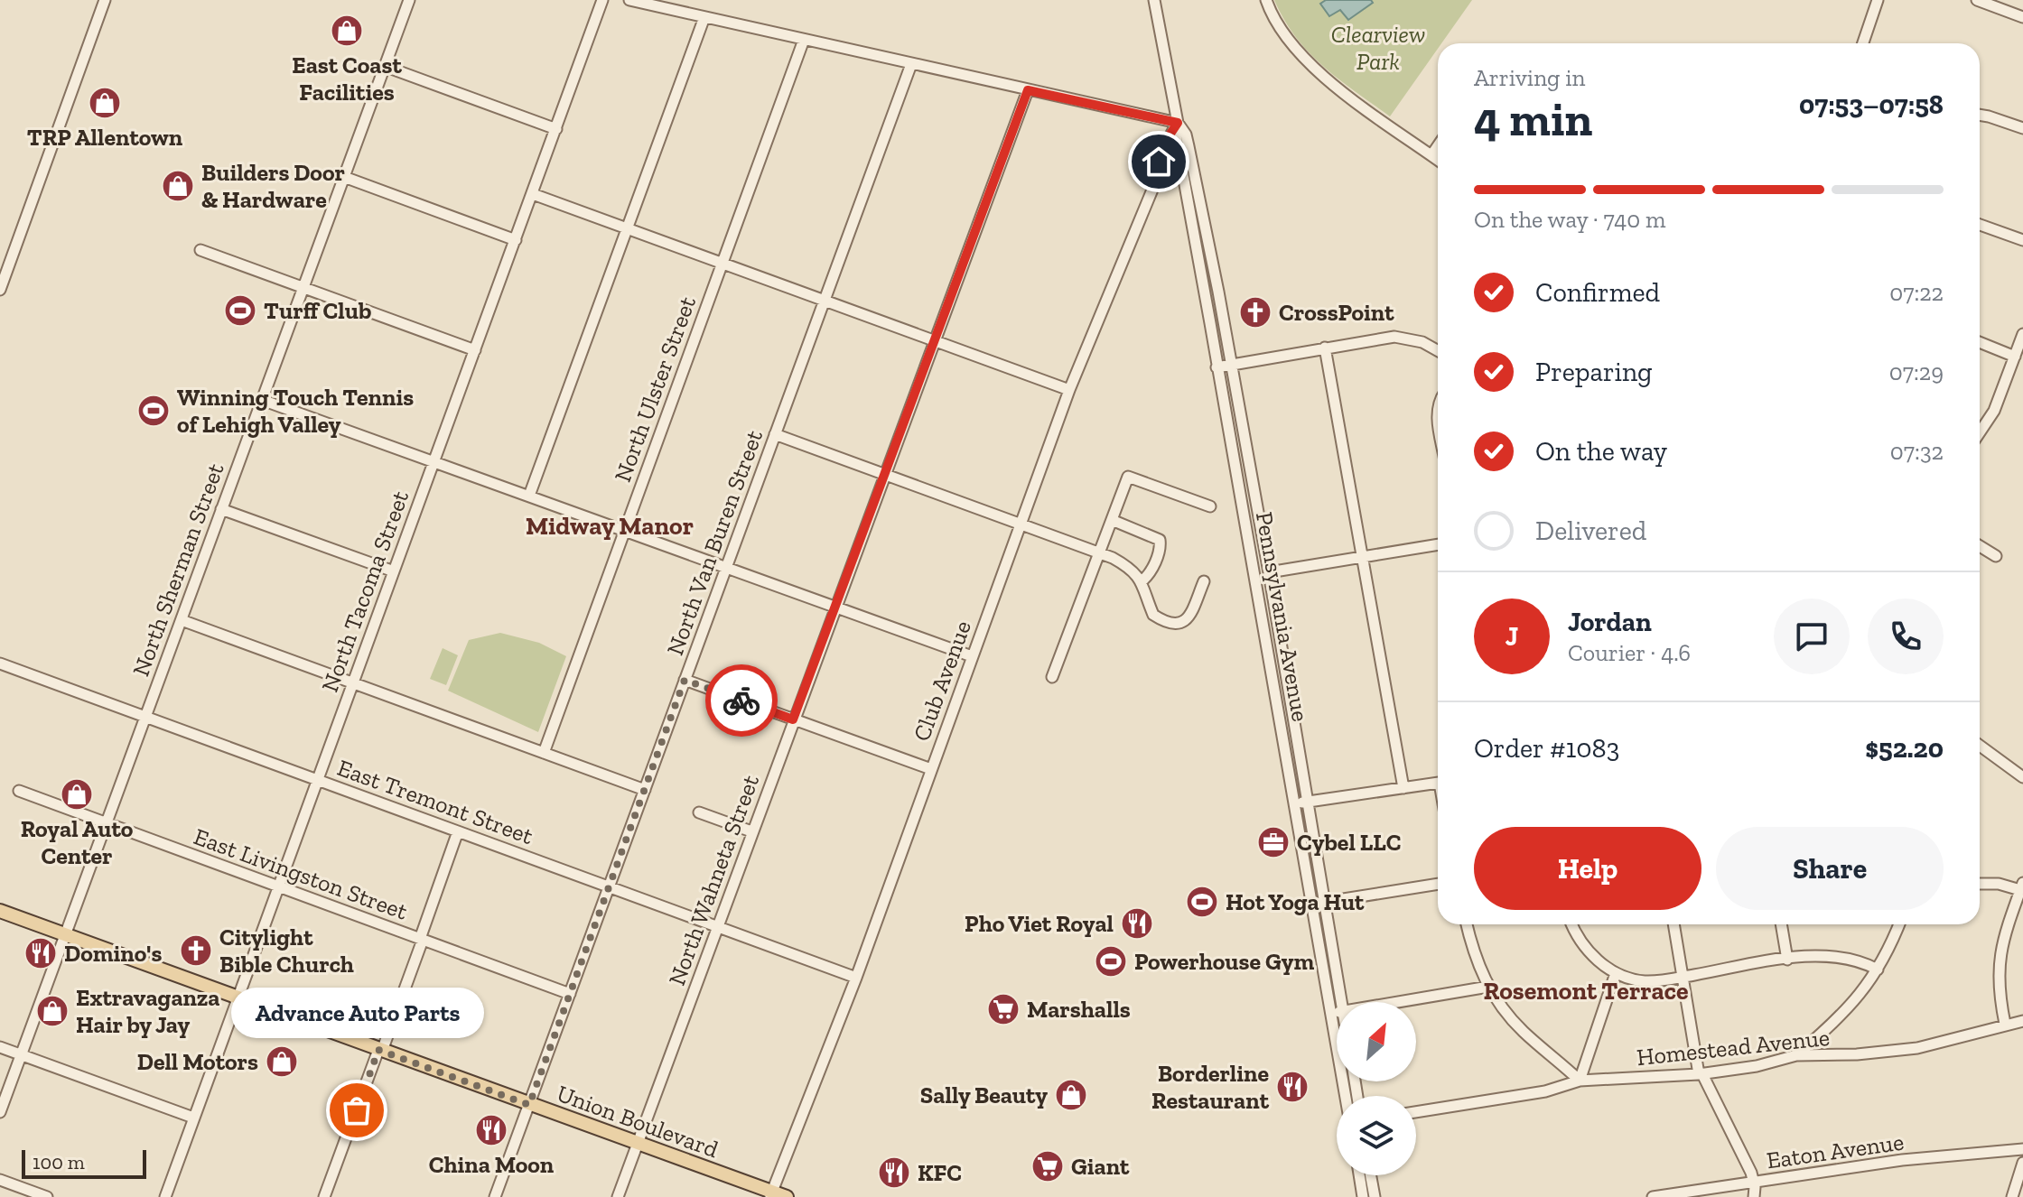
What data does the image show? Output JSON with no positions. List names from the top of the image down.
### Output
{
  "streets": {
    "main road": ["Union Boulevard"],
    "street": [
      "North Ulster Street",
      "North Van Buren Street",
      "North Sherman Street",
      "North Tacoma Street",
      "Pennsylvania Avenue",
      "Club Avenue",
      "East Tremont Street",
      "East Livingston Street",
      "North Wahneta Street",
      "Homestead Avenue",
      "Eaton Avenue"
    ]
  },
  "crossings": [
    ["North Van Buren Street", "East Tremont Street"],
    ["North Van Buren Street", "East Livingston Street"],
    ["North Van Buren Street", "Union Boulevard"],
    ["North Sherman Street", "East Tremont Street"],
    ["North Sherman Street", "East Livingston Street"],
    ["North Sherman Street", "Union Boulevard"],
    ["North Tacoma Street", "East Tremont Street"],
    ["North Tacoma Street", "East Livingston Street"],
    ["North Tacoma Street", "Union Boulevard"],
    ["Pennsylvania Avenue", "Club Avenue"],
    ["Club Avenue", "East Tremont Street"],
    ["Club Avenue", "Union Boulevard"],
    ["East Tremont Street", "North Wahneta Street"],
    ["North Wahneta Street", "Union Boulevard"]
  ],
  "districts": ["Midway Manor", "Rosemont Terrace"],
  "parks": ["Clearview Park"],
  "places": {
    "shop": [
      "East Coast Facilities",
      "TRP Allentown",
      "Builders Door & Hardware",
      "Royal Auto Center",
      "Extravaganza Hair by Jay",
      "Dell Motors",
      "Sally Beauty"
    ],
    "sports": [
      "Turff Club",
      "Winning Touch Tennis of Lehigh Valley",
      "Hot Yoga Hut",
      "Powerhouse Gym"
    ],
    "church": ["CrossPoint", "Citylight Bible Church"],
    "office": ["Cybel LLC"],
    "restaurant": [
      "Pho Viet Royal",
      "Domino's",
      "Borderline Restaurant",
      "China Moon",
      "KFC"
    ],
    "supermarket": ["Marshalls", "Giant"],
    "other": ["Advance Auto Parts"]
  },
  "scale_bar": "100 m",
  "north": "top right",
  "page": {
    "heading": ["4 min", "Arriving in", "07:53–07:58"],
    "panel": [
      "Jordan",
      "Courier · 4.6",
      "Order #1083",
      "$52.20"
    ],
    "bar": "On the way · 740 m",
    "list": [
      ["Confirmed", "07:22"],
      ["Preparing", "07:29"],
      ["On the way", "07:32"],
      "Delivered"
    ],
    "round": "J",
    "buttons": ["Help", "Share"],
    "bubble": "Advance Auto Parts",
    "scale": "100 m"
  }
}
